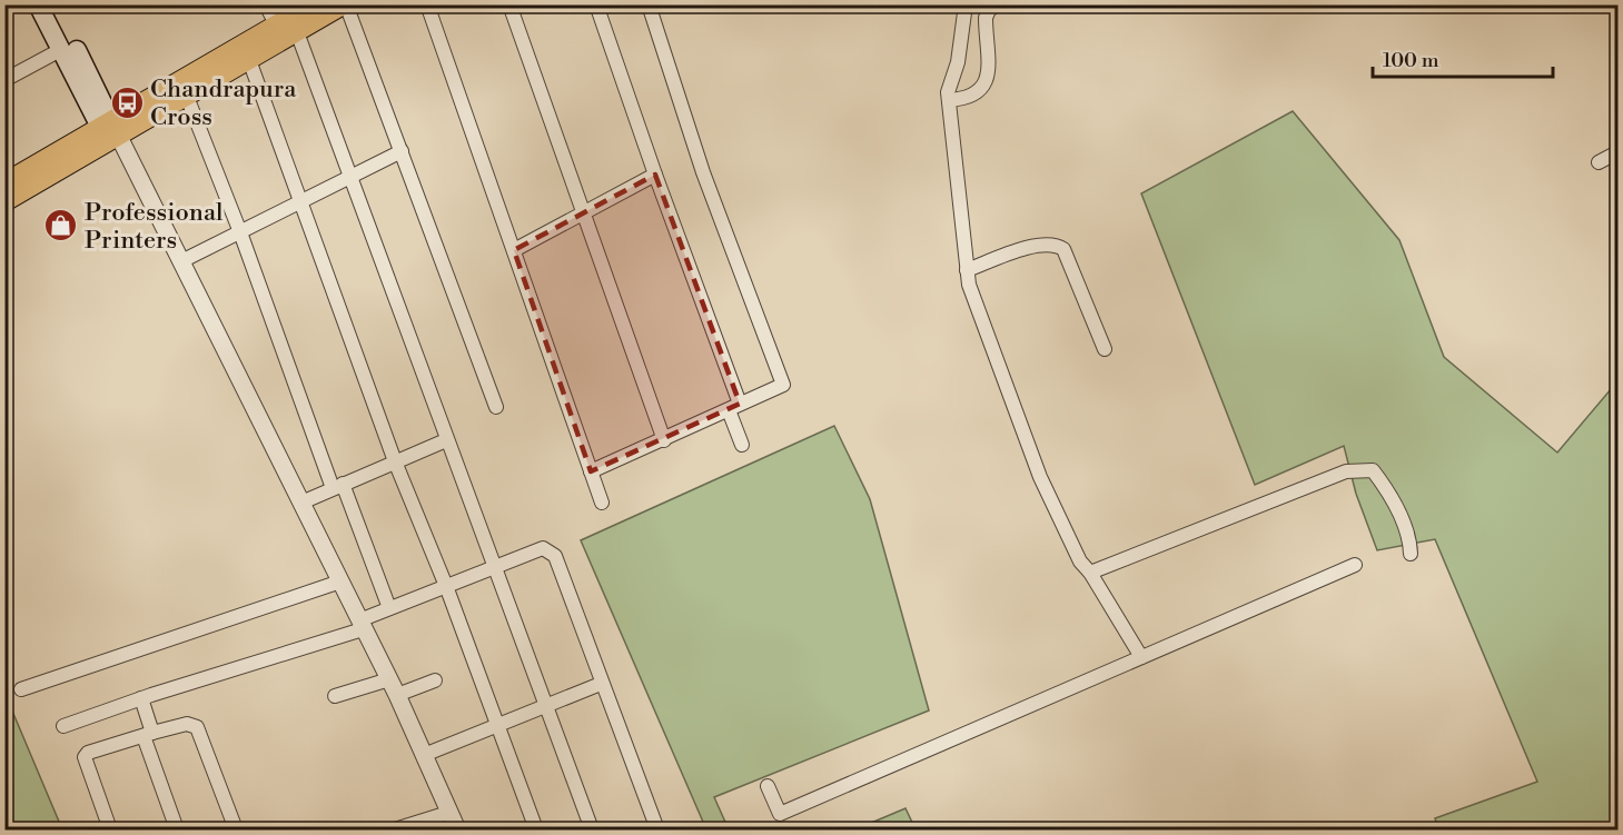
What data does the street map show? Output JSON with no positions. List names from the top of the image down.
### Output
{
  "places": {
    "bus stop": ["Chandrapura Cross"],
    "shop": ["Professional Printers"]
  },
  "scale_bar": "100 m"
}
